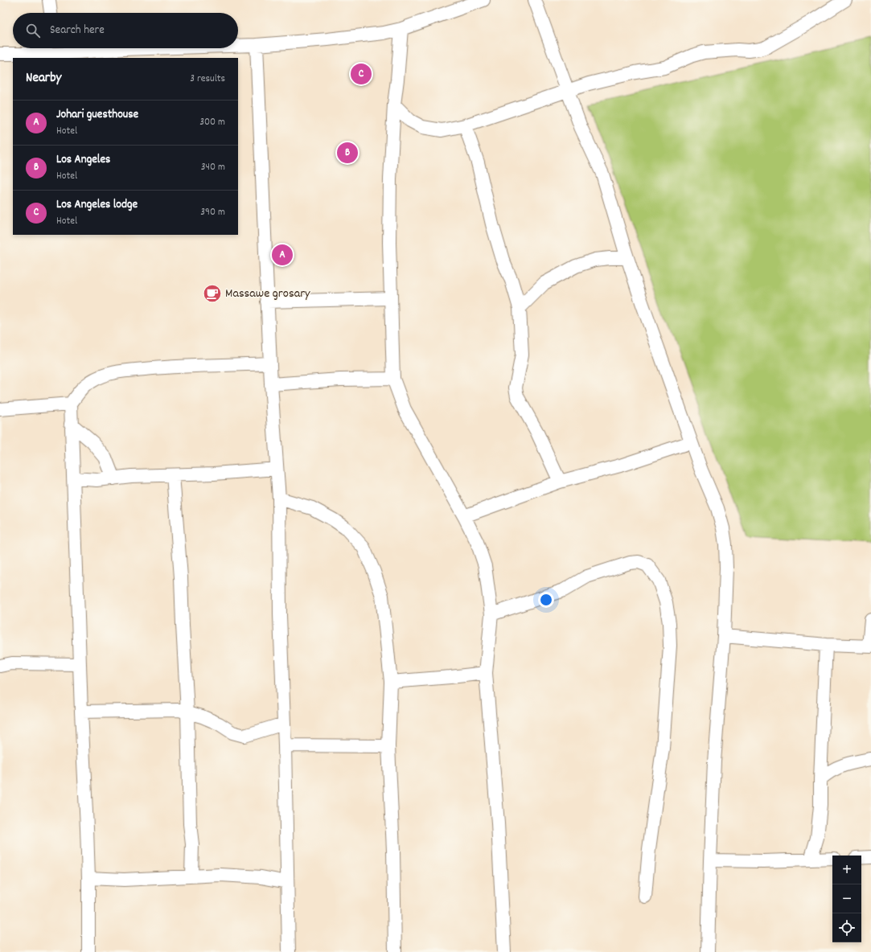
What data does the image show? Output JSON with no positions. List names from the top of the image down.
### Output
{
  "places": {
    "cafe": ["Massawe grosary"]
  },
  "page": {
    "search": "Search here",
    "heading": ["Nearby", "3 results"],
    "pins": ["C", "B", "A"],
    "list": [
      {
        "mark": "A",
        "name": "Johari guesthouse",
        "note": "Hotel",
        "value": "300 m"
      },
      {
        "mark": "B",
        "name": "Los Angeles",
        "note": "Hotel",
        "value": "340 m"
      },
      {
        "mark": "C",
        "name": "Los Angeles lodge",
        "note": "Hotel",
        "value": "390 m"
      }
    ],
    "map_buttons": ["+", "−"]
  }
}
